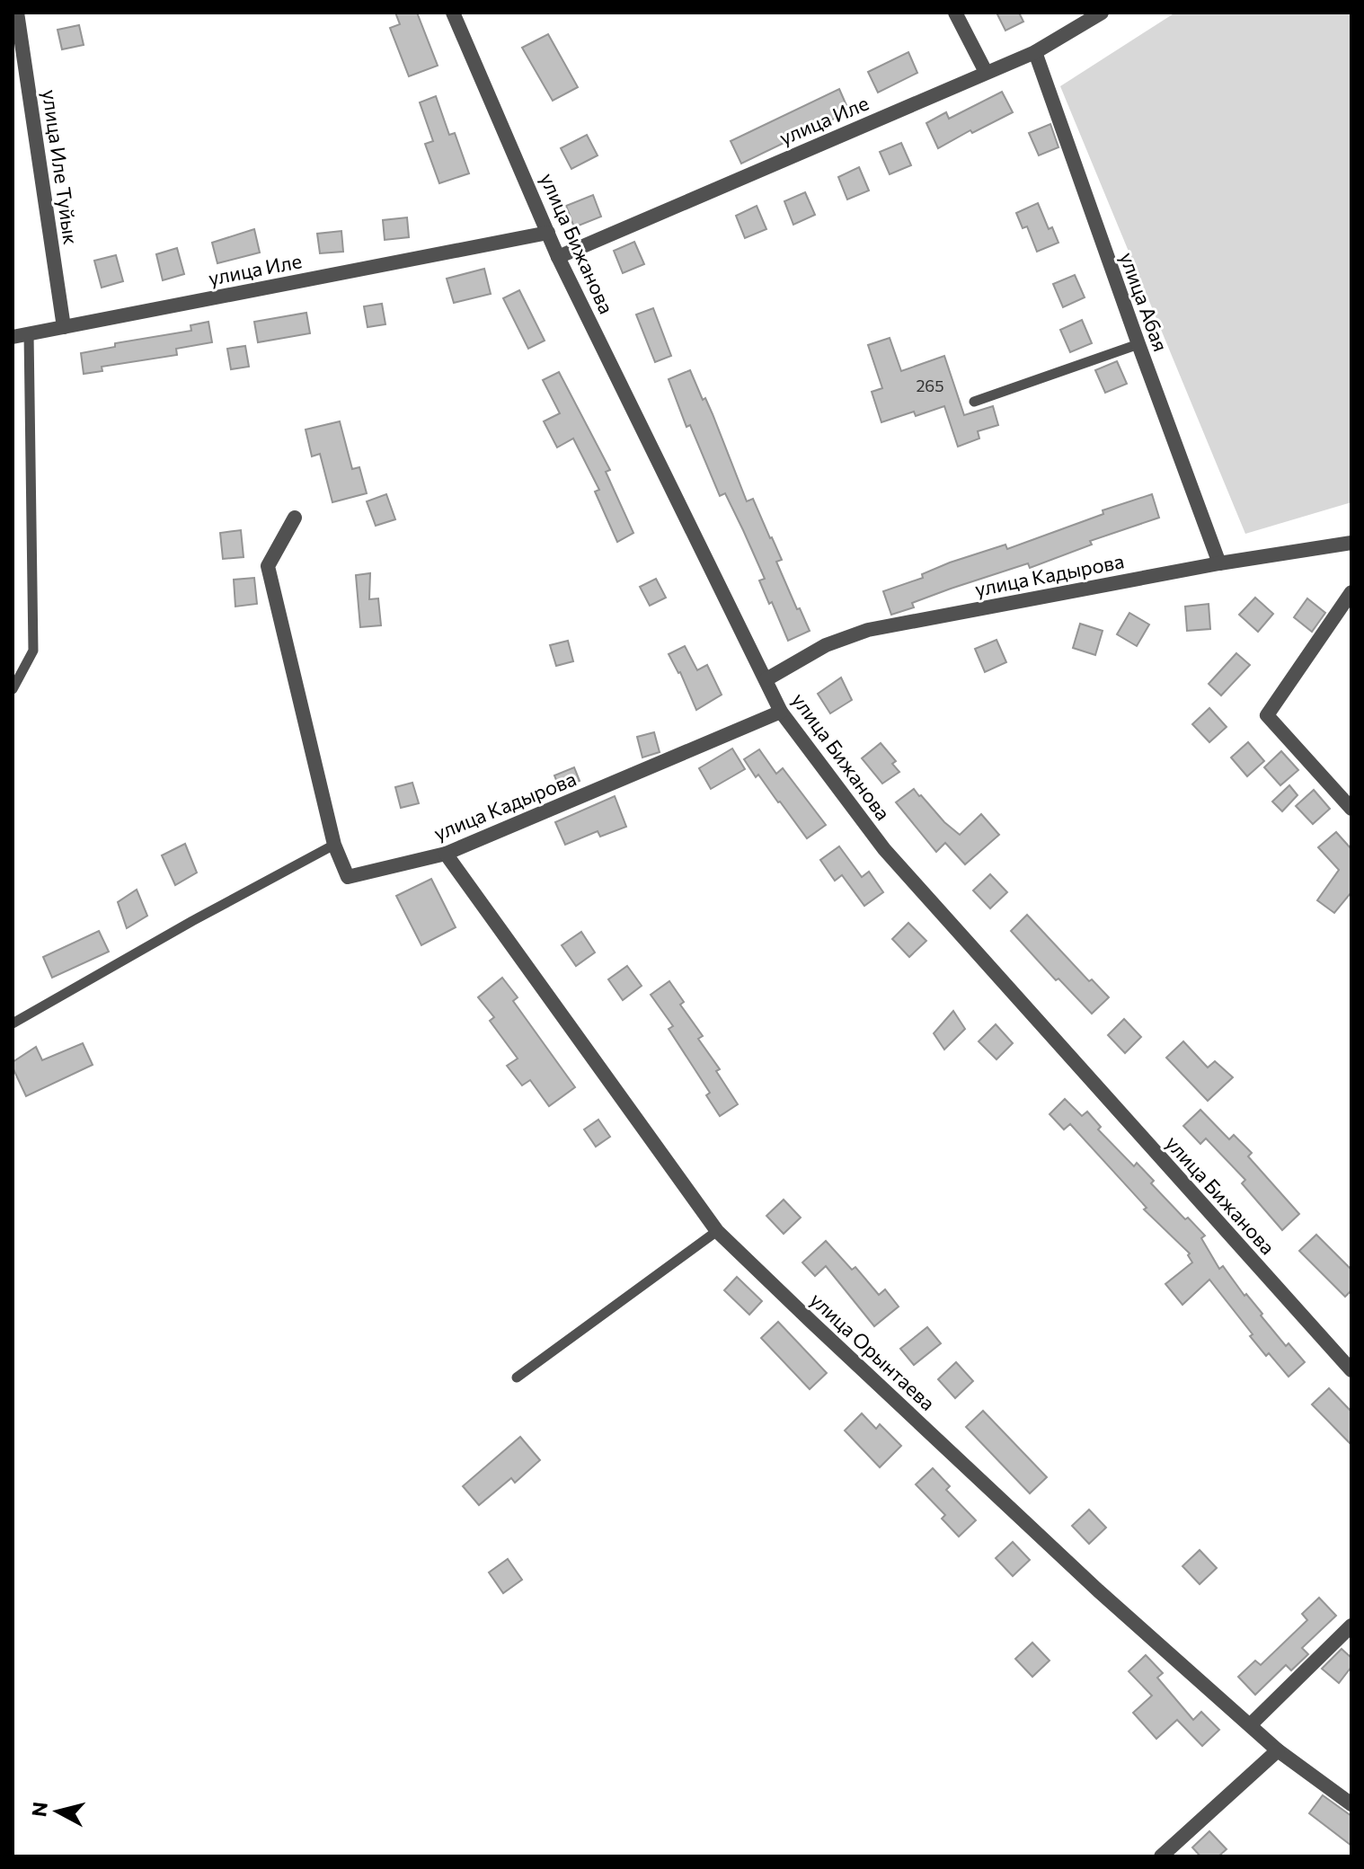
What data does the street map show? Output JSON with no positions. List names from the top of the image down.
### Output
{
  "streets": {
    "street": [
      "улица Иле",
      "улица Иле Туйык",
      "улица Бижанова",
      "улица Абая",
      "улица Кадырова",
      "улица Орынтаева"
    ]
  },
  "crossings": [
    ["улица Иле", "улица Иле Туйык"],
    ["улица Иле", "улица Бижанова"],
    ["улица Иле", "улица Абая"],
    ["улица Бижанова", "улица Кадырова"],
    ["улица Абая", "улица Кадырова"],
    ["улица Кадырова", "улица Орынтаева"]
  ],
  "house_numbers": ["265"],
  "north": "left"
}
